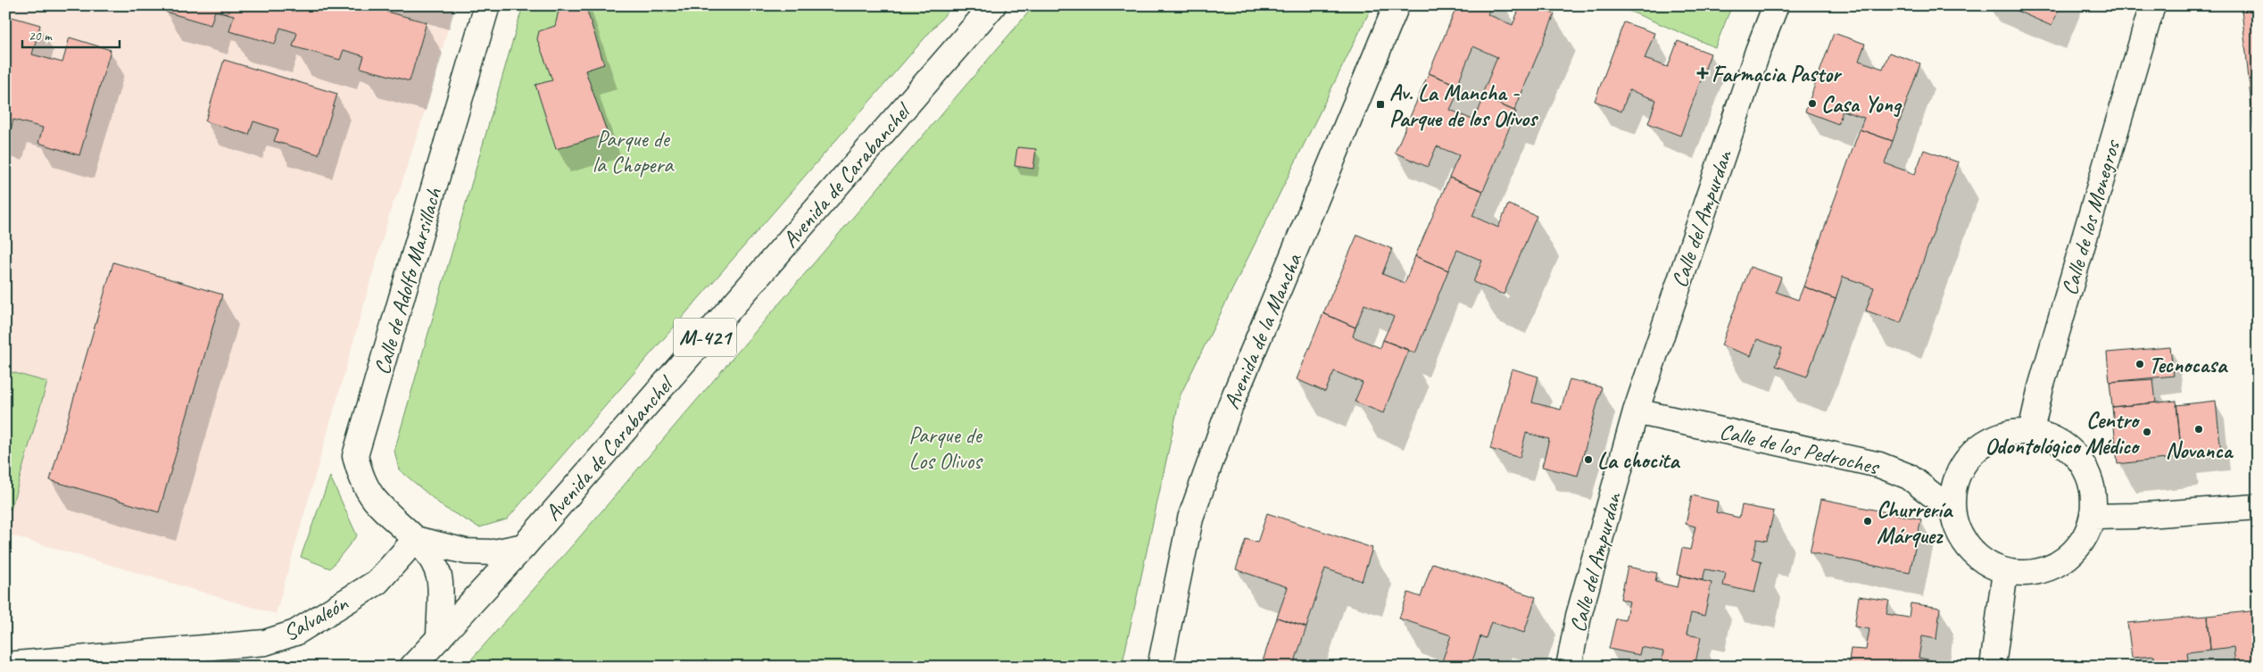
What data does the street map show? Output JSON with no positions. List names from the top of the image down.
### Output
{
  "streets": {
    "street": [
      "Avenida de Carabanchel",
      "Calle de los Monegros",
      "Calle del Ampurdan",
      "Calle de Adolfo Marsillach",
      "Avenida de la Mancha",
      "M-421",
      "Calle de los Pedroches",
      "Salvaleón"
    ]
  },
  "crossings": [
    ["Avenida de Carabanchel", "Calle de Adolfo Marsillach"],
    ["Calle de los Monegros", "Calle de los Pedroches"],
    ["Calle del Ampurdan", "Calle de los Pedroches"],
    ["Calle de Adolfo Marsillach", "Salvaleón"]
  ],
  "parks": ["Parque de la Chopera", "Parque de Los Olivos"],
  "places": {
    "health": ["Farmacia Pastor"],
    "other": [
      "Casa Yong",
      "Tecnocasa",
      "Novanca",
      "Centro Odontológico Médico",
      "La chocita",
      "Churrería Márquez"
    ],
    "transit": ["Av. La Mancha - Parque de los Olivos"]
  },
  "scale_bar": "20 m"
}
